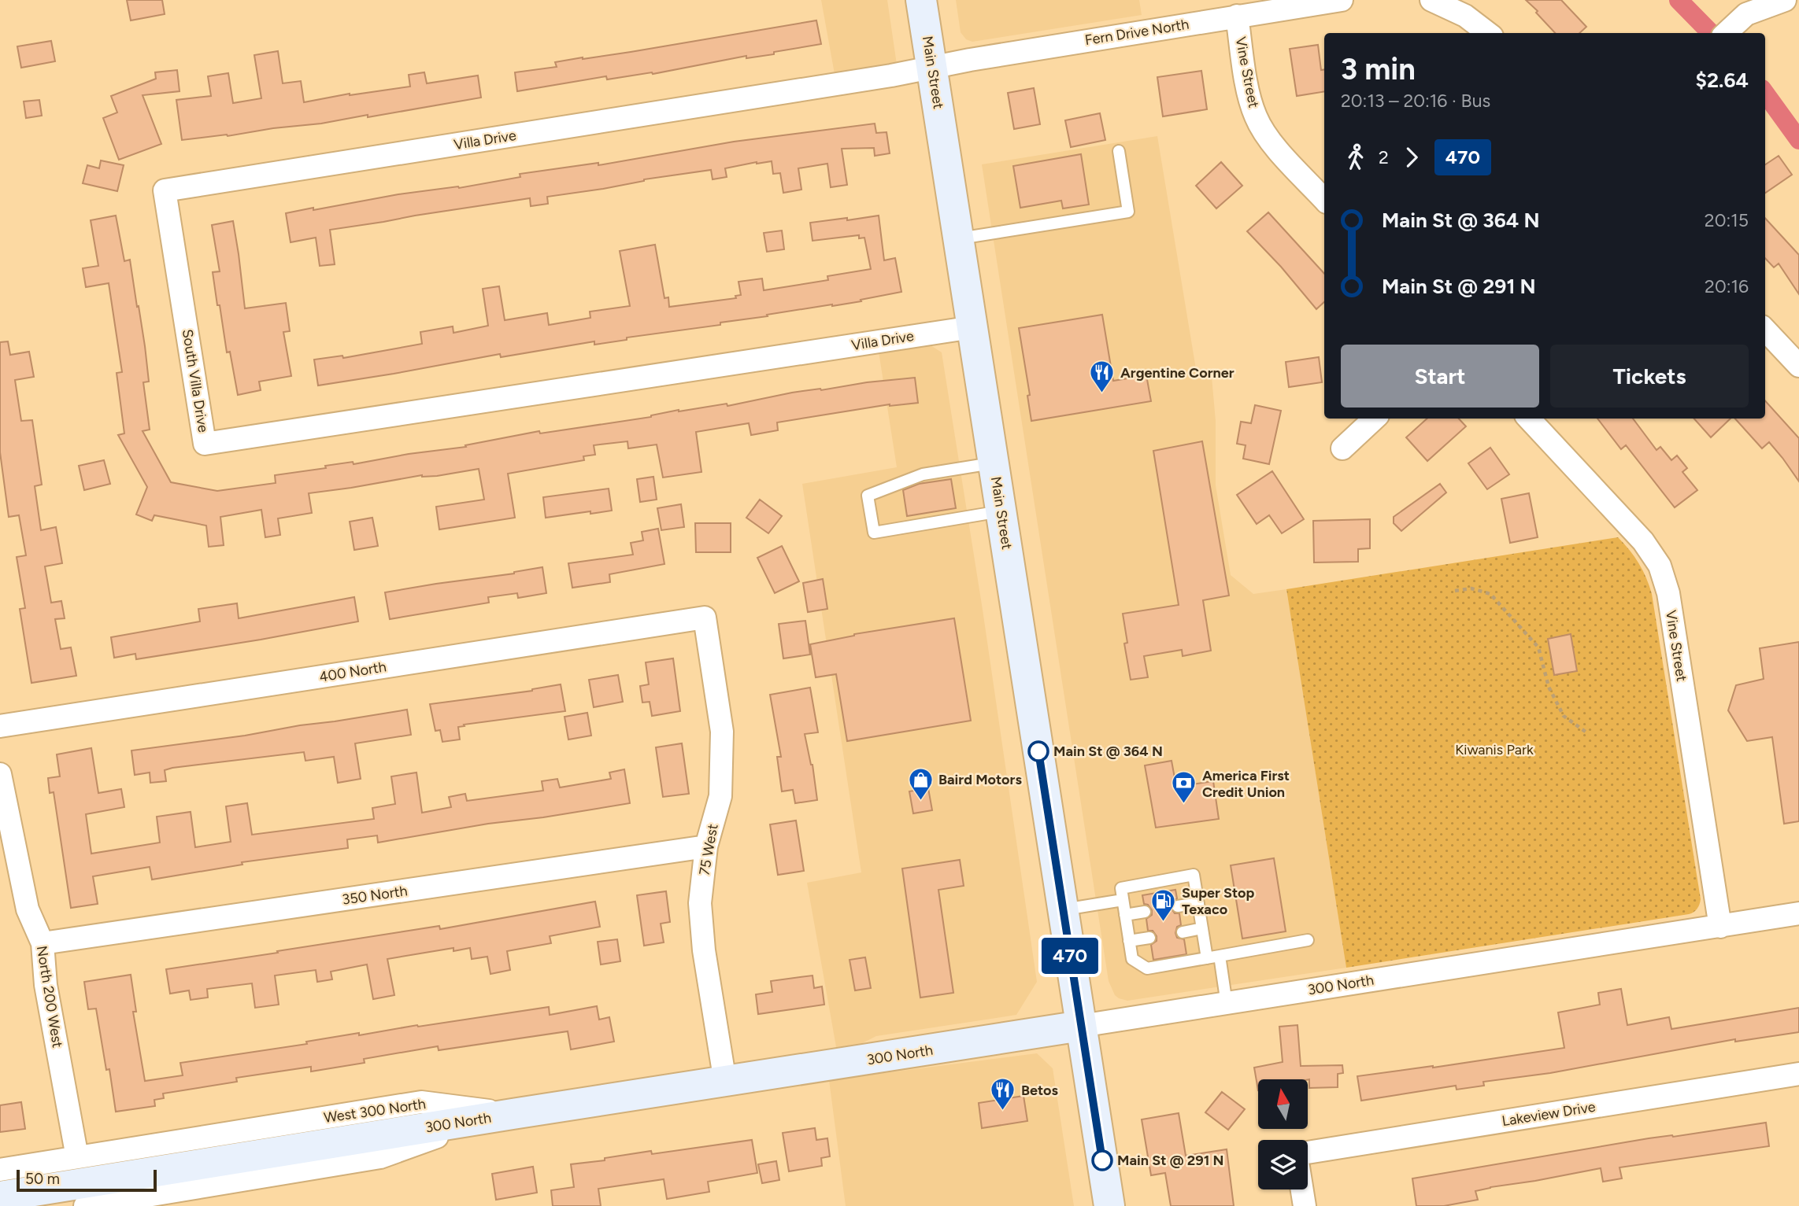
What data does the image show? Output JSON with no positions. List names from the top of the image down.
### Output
{
  "streets": {
    "main road": ["Main Street", "300 North"],
    "street": [
      "Fern Drive North",
      "Vine Street",
      "Villa Drive",
      "South Villa Drive",
      "400 North",
      "75 West",
      "350 North",
      "North 200 West",
      "West 300 North",
      "Lakeview Drive"
    ]
  },
  "crossings": [
    ["Fern Drive North", "Main Street"],
    ["Fern Drive North", "Vine Street"],
    ["Fern Drive North", "Villa Drive"],
    ["Main Street", "Villa Drive"],
    ["Main Street", "300 North"],
    ["Vine Street", "300 North"],
    ["Villa Drive", "South Villa Drive"],
    ["400 North", "75 West"],
    ["75 West", "350 North"],
    ["75 West", "300 North"],
    ["350 North", "North 200 West"],
    ["300 North", "West 300 North"],
    ["North 200 West", "West 300 North"]
  ],
  "parks": ["Kiwanis Park"],
  "places": {
    "restaurant": ["Argentine Corner", "Betos"],
    "other": ["Main St @ 364 N", "Main St @ 291 N"],
    "shop": ["Baird Motors"],
    "bank": ["America First Credit Union"],
    "fuel station": ["Super Stop Texaco"]
  },
  "lines": ["bus line 470"],
  "scale_bar": "50 m",
  "north": "top",
  "page": {
    "on_map": "470",
    "heading": ["3 min", "20:13 – 20:16 · Bus", "$2.64"],
    "legs": ["2", "470"],
    "list": [
      {
        "name": "Main St @ 364 N",
        "value": "20:15"
      },
      {
        "name": "Main St @ 291 N",
        "value": "20:16"
      }
    ],
    "buttons": ["Start", "Tickets"],
    "scale": "50 m"
  }
}
